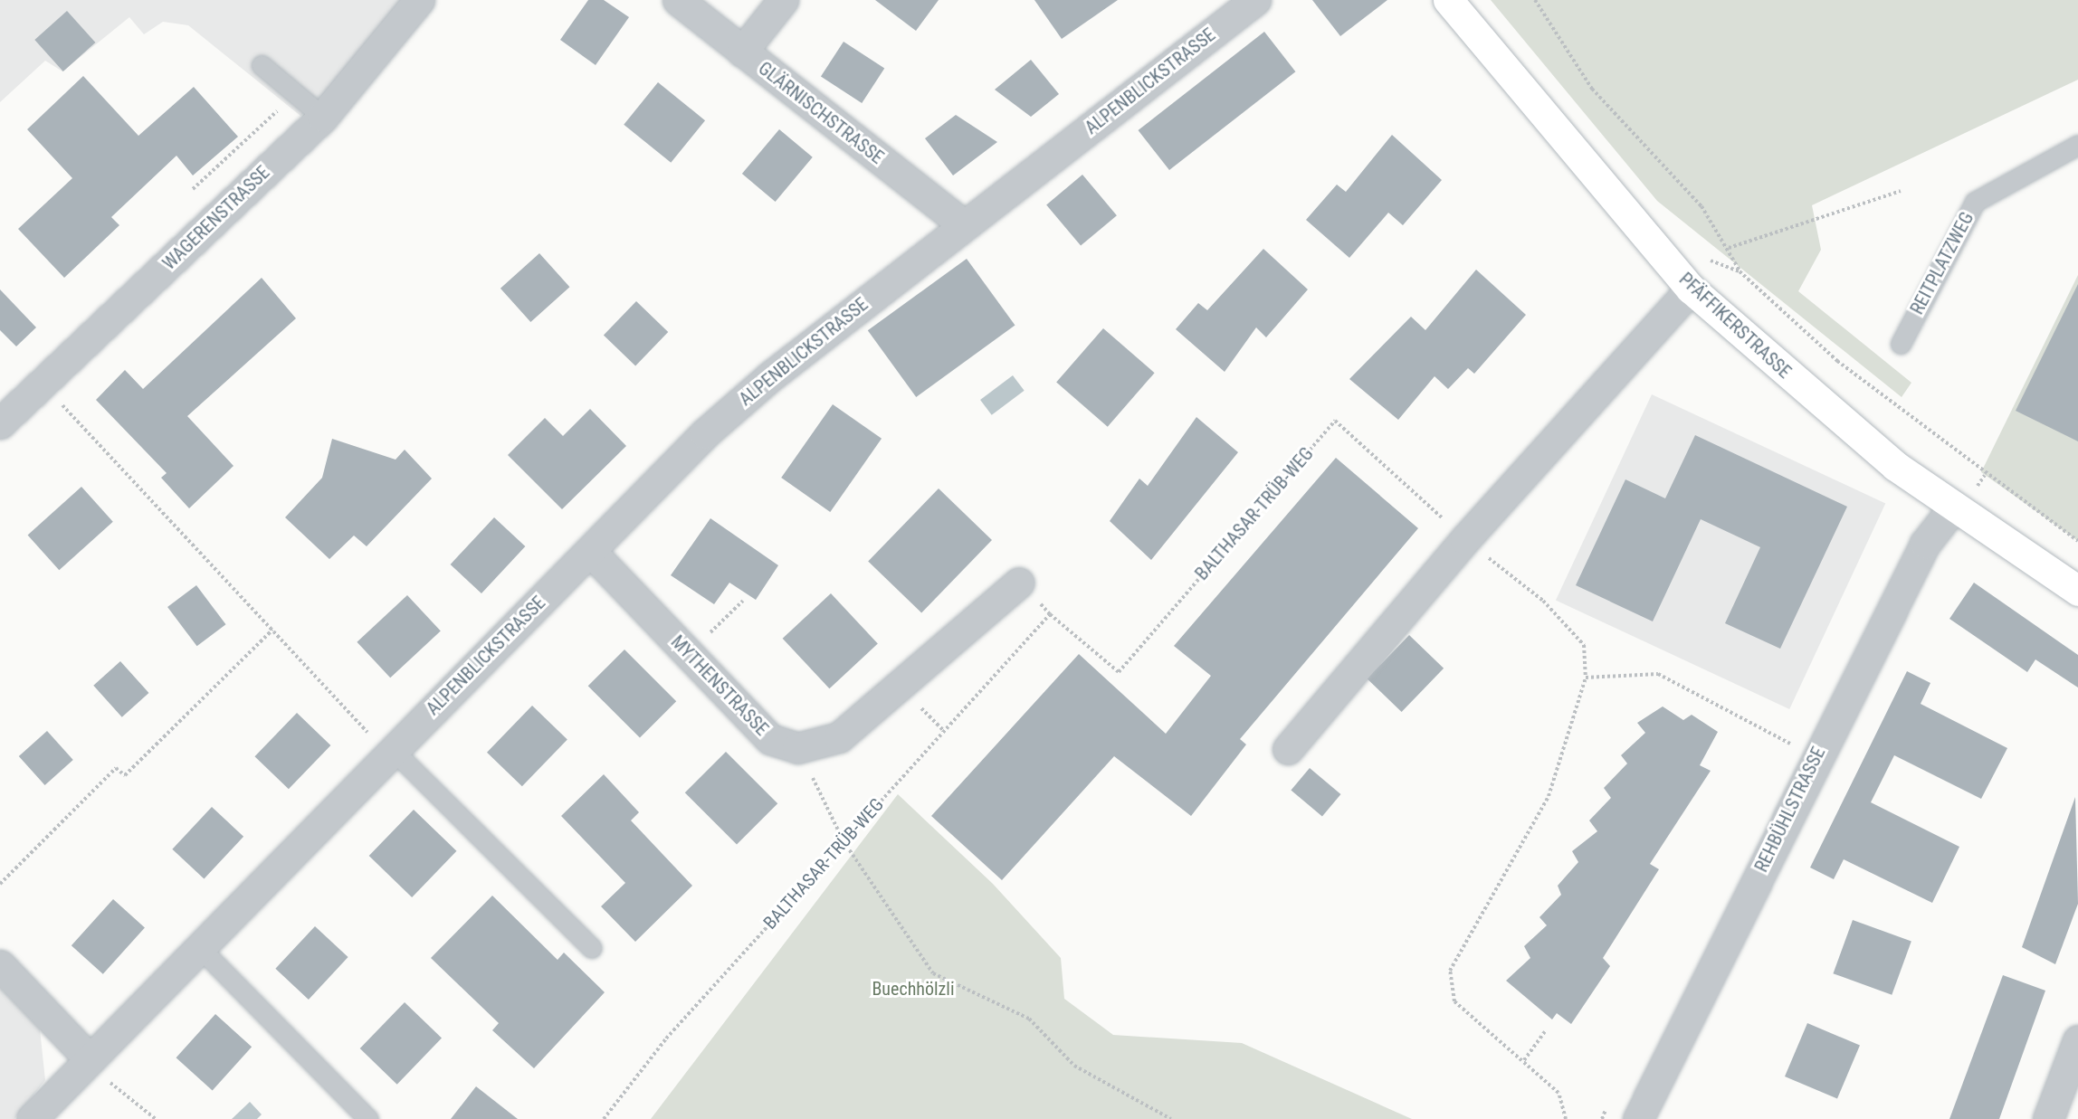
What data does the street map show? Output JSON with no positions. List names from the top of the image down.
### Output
{
  "streets": {
    "main road": ["PFÄFFIKERSTRASSE"],
    "street": [
      "ALPENBLICKSTRASSE",
      "GLÄRNISCHSTRASSE",
      "WAGERENSTRASSE",
      "MYTHENSTRASSE",
      "REHBÜHLSTRASSE"
    ],
    "lane": ["REITPLATZWEG"],
    "path": ["BALTHASAR-TRÜB-WEG"]
  },
  "crossings": [
    ["ALPENBLICKSTRASSE", "GLÄRNISCHSTRASSE"],
    ["ALPENBLICKSTRASSE", "MYTHENSTRASSE"],
    ["PFÄFFIKERSTRASSE", "REHBÜHLSTRASSE"]
  ],
  "parks": ["Buechhölzli"]
}
